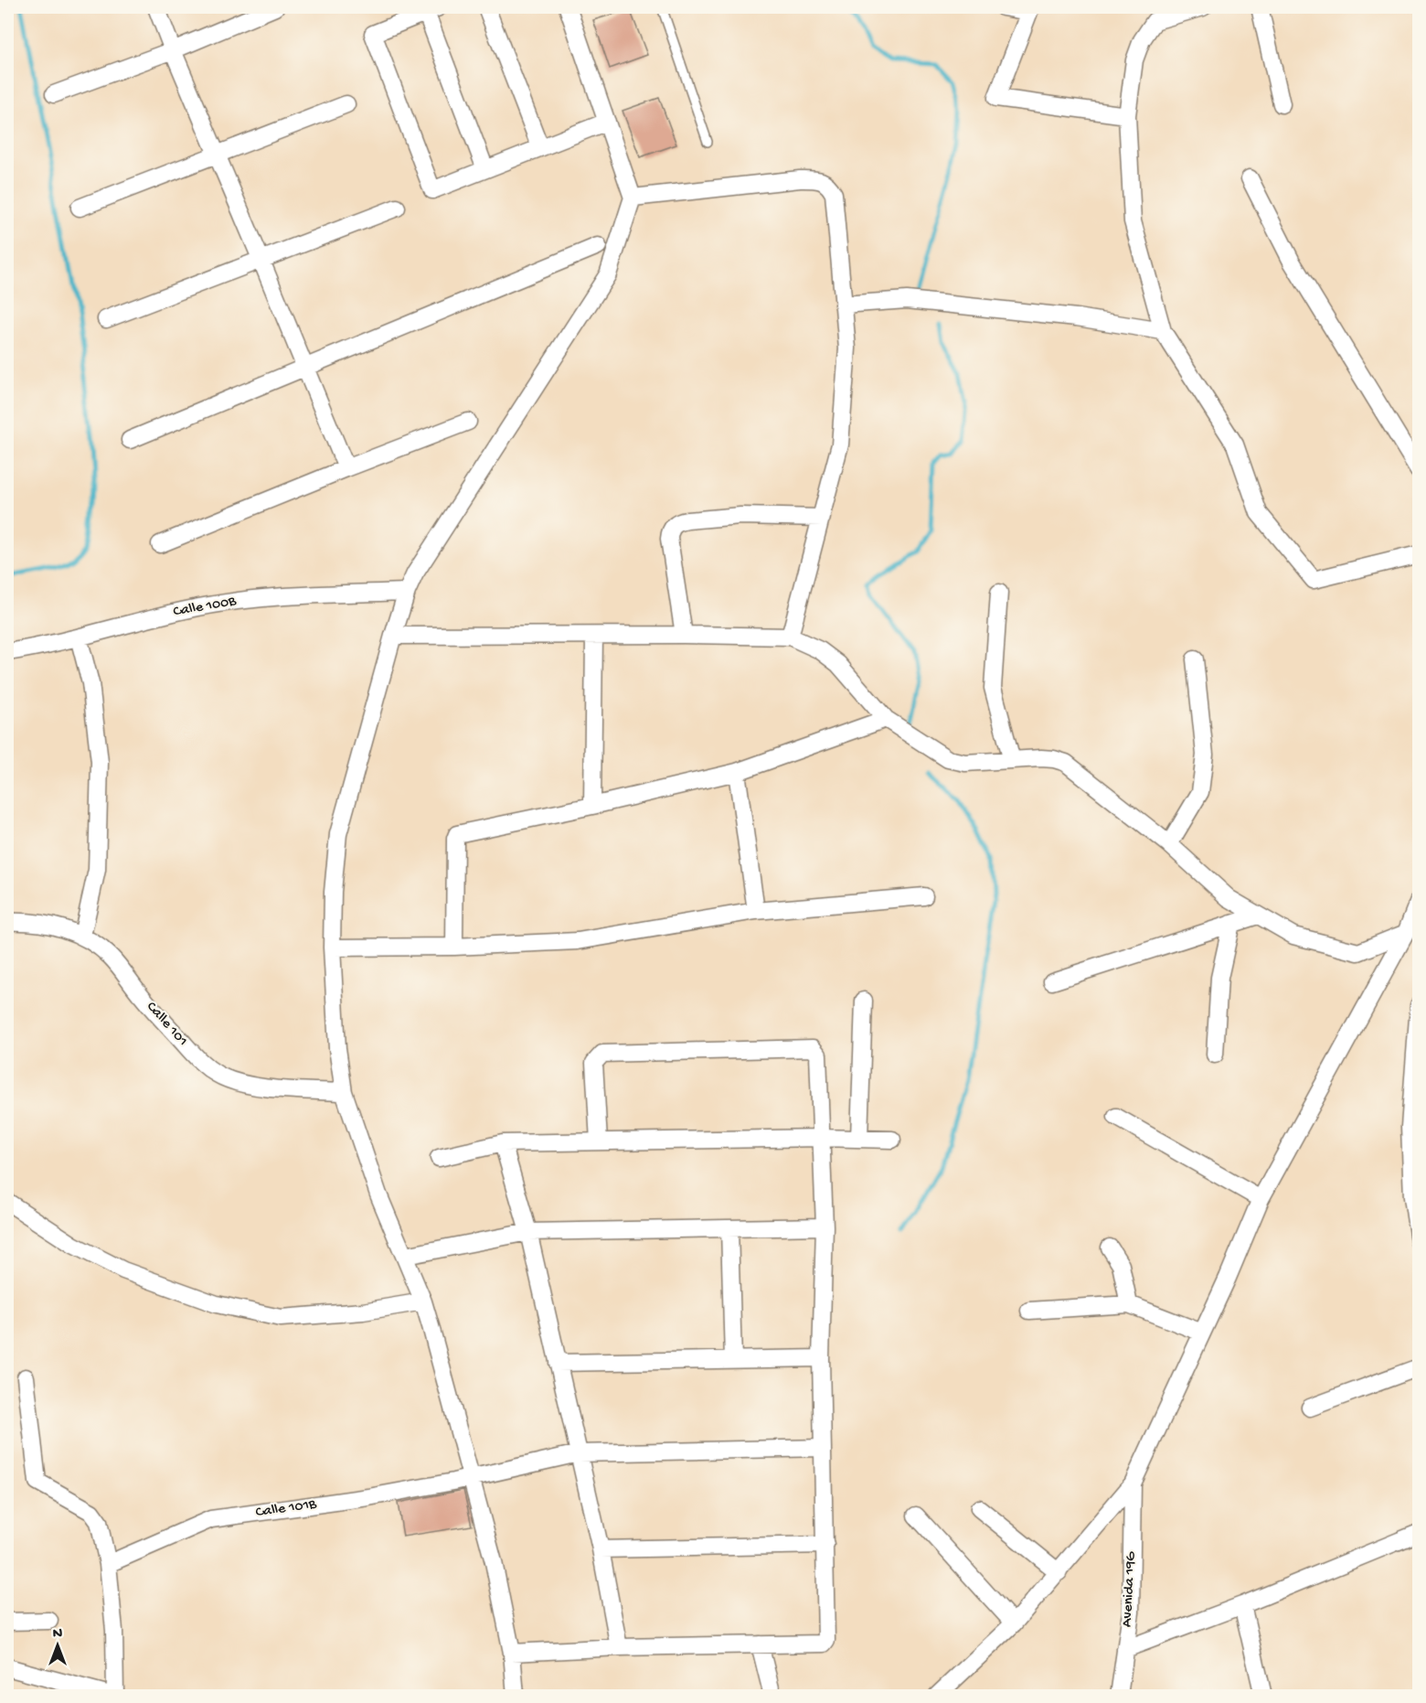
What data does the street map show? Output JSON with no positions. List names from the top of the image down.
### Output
{
  "streets": {
    "street": [
      "Calle 100B",
      "Calle 101",
      "Calle 101B",
      "Avenida 19G"
    ]
  },
  "north": "top"
}
